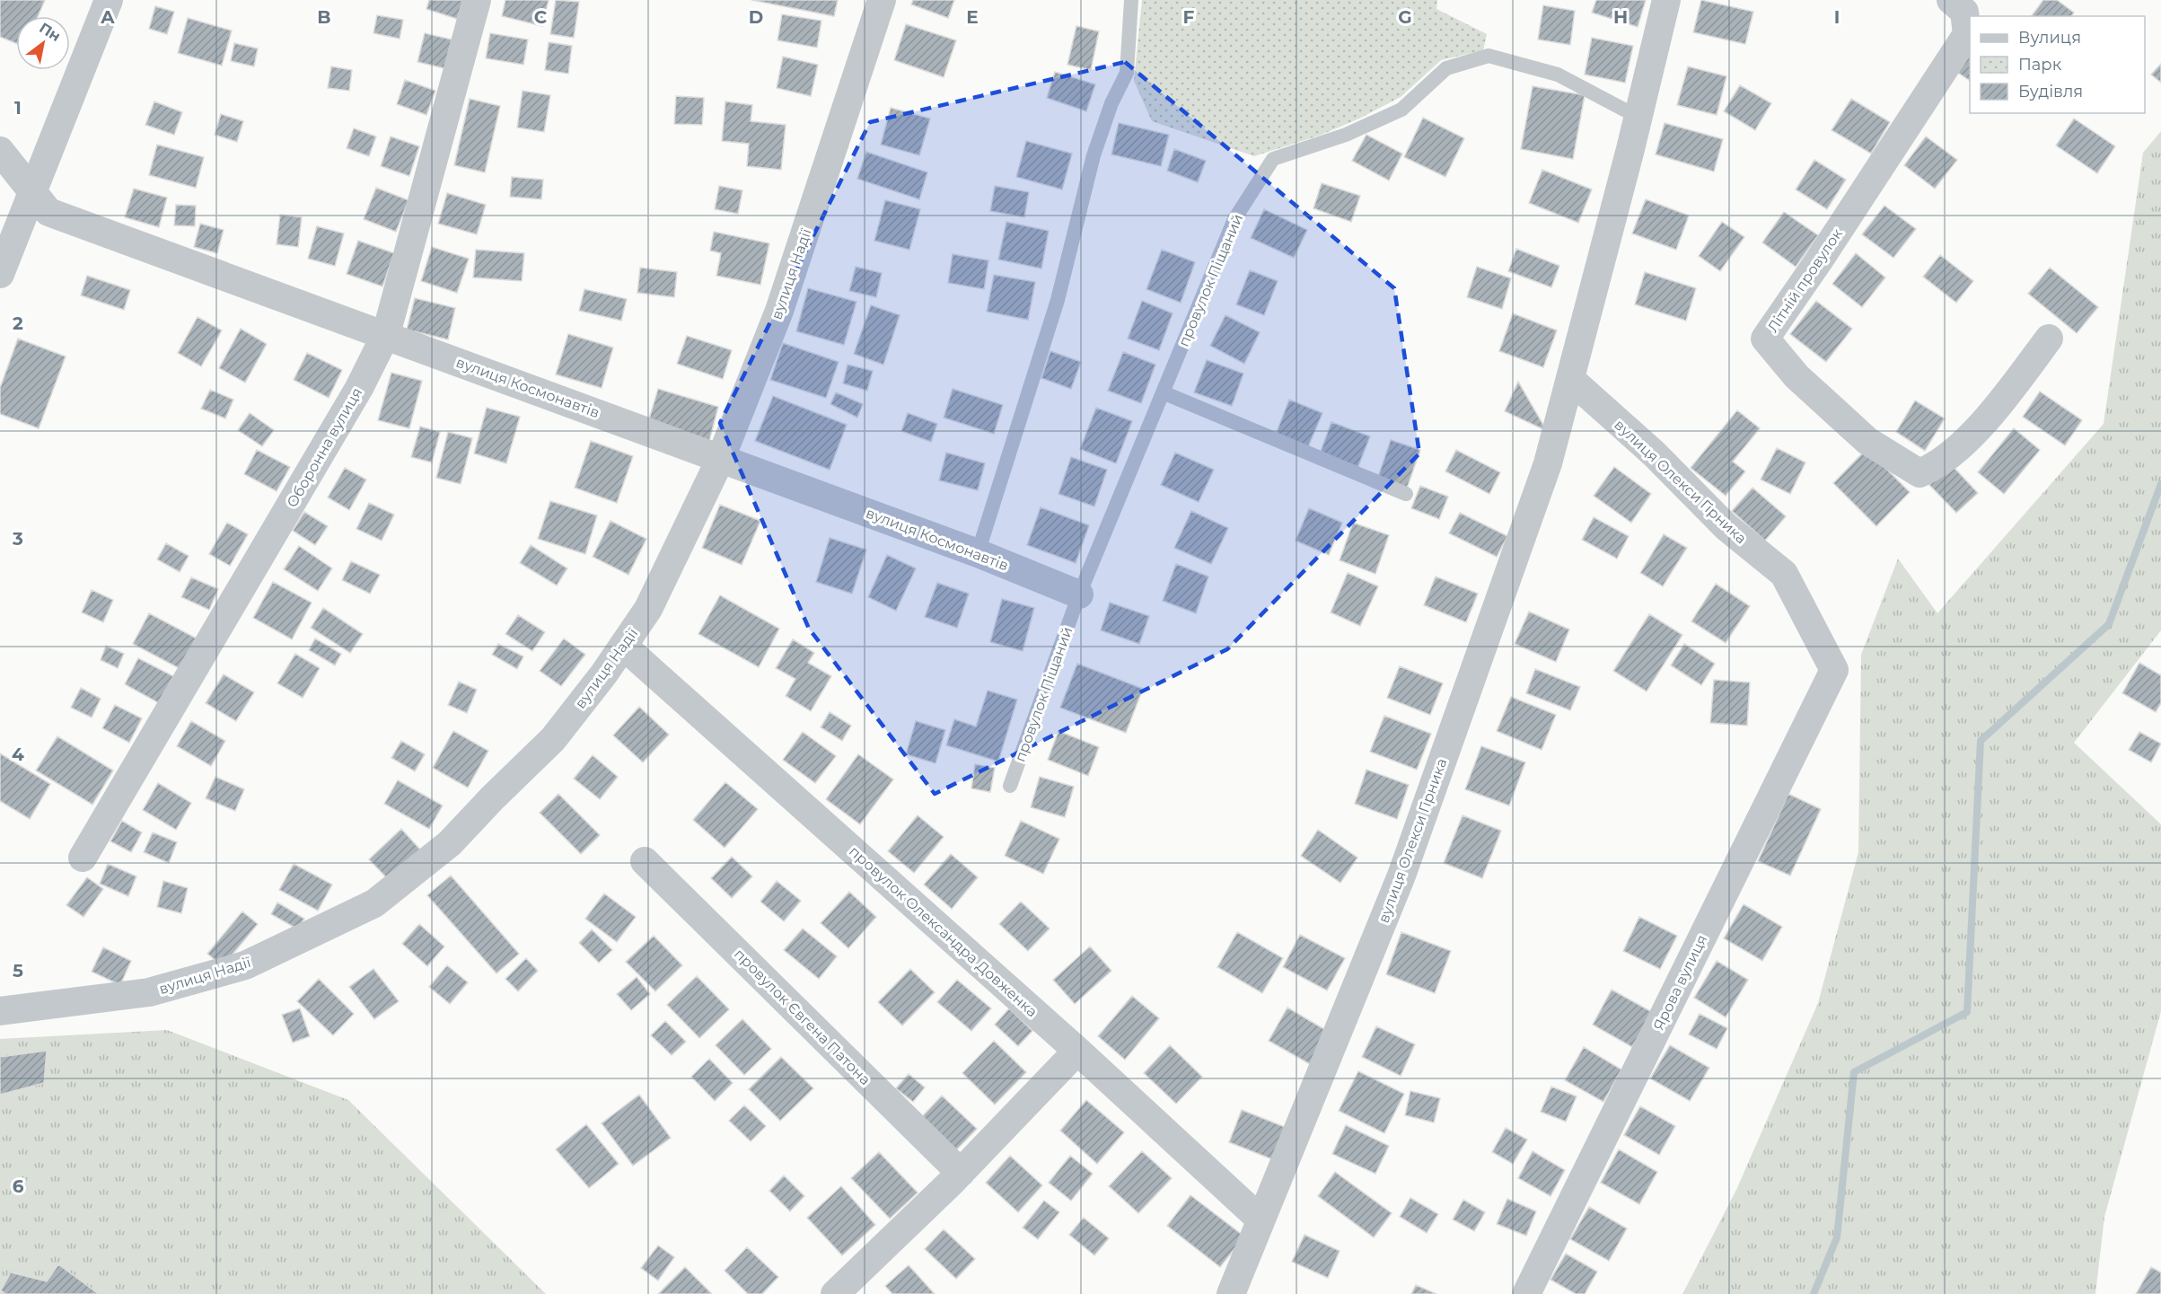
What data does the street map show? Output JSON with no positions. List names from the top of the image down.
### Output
{
  "streets": {
    "street": [
      "вулиця Надії",
      "Літній провулок",
      "вулиця Космонавтів",
      "Оборонна вулиця",
      "вулиця Олекси Гірника",
      "провулок Олександра Довженка",
      "Ярова вулиця",
      "провулок Євгена Патона"
    ],
    "lane": ["провулок Піщаний"]
  },
  "crossings": [
    ["вулиця Надії", "вулиця Космонавтів"],
    ["вулиця Надії", "провулок Олександра Довженка"],
    ["провулок Піщаний", "вулиця Космонавтів"],
    ["провулок Піщаний", "вулиця Олекси Гірника"],
    ["вулиця Космонавтів", "Оборонна вулиця"],
    ["вулиця Олекси Гірника", "провулок Олександра Довженка"],
    ["вулиця Олекси Гірника", "Ярова вулиця"]
  ],
  "legend": ["Вулиця", "Парк", "Будівля"],
  "north": "top right",
  "grid": {
    "columns": [
      "A",
      "B",
      "C",
      "D",
      "E",
      "F",
      "G",
      "H",
      "I"
    ],
    "rows": [
      "1",
      "2",
      "3",
      "4",
      "5",
      "6"
    ]
  }
}
